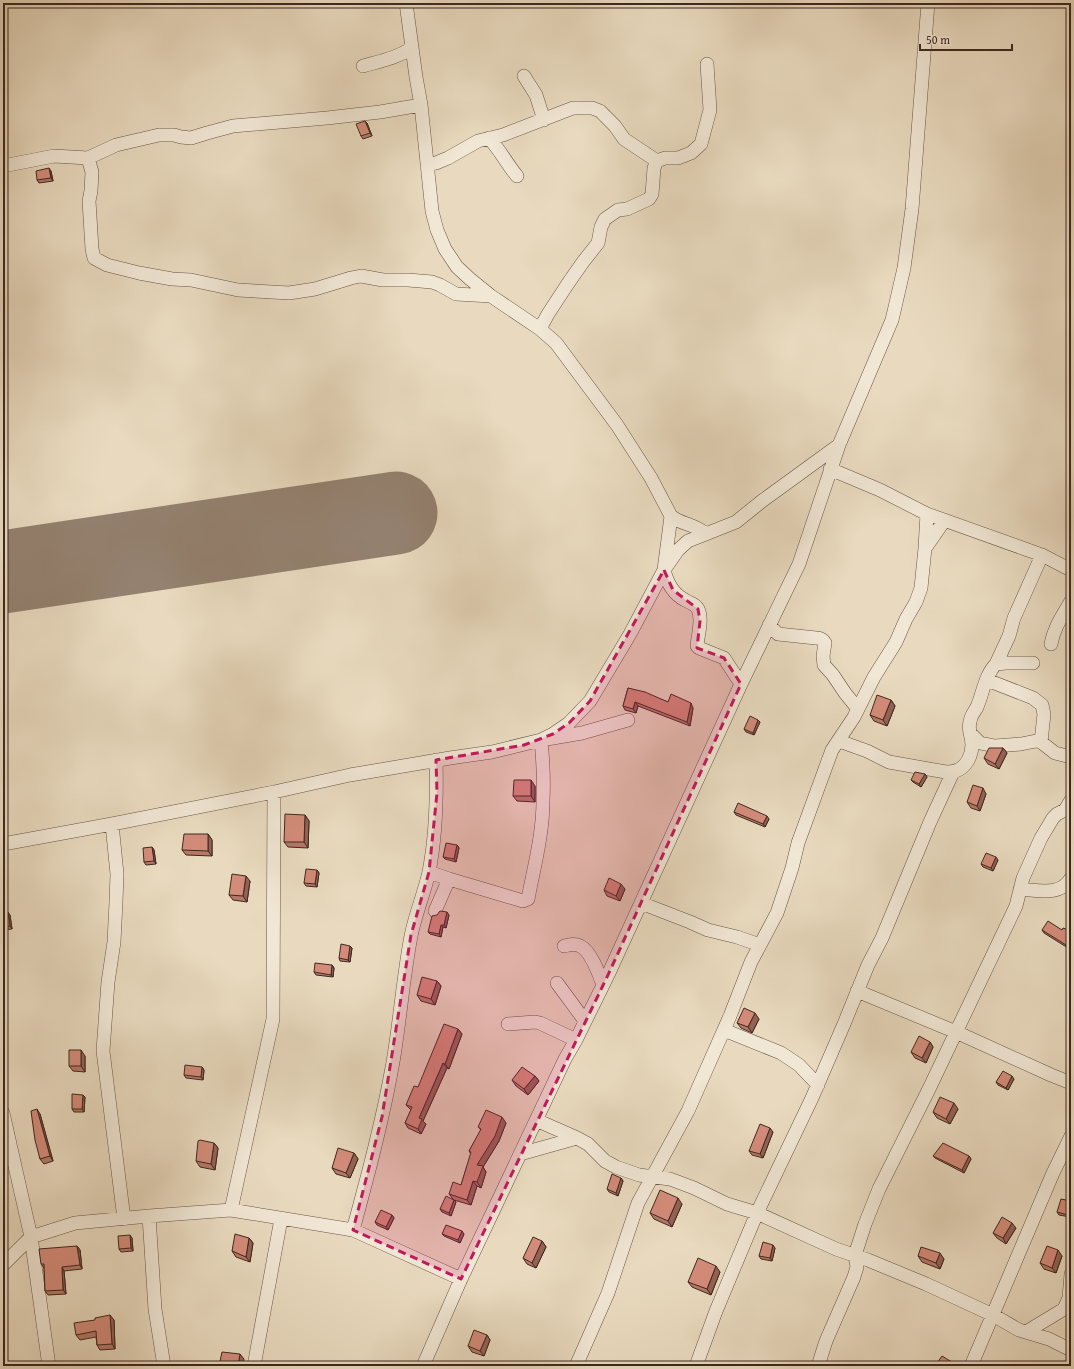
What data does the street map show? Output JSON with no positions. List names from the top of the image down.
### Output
{
  "scale_bar": "50 m"
}
